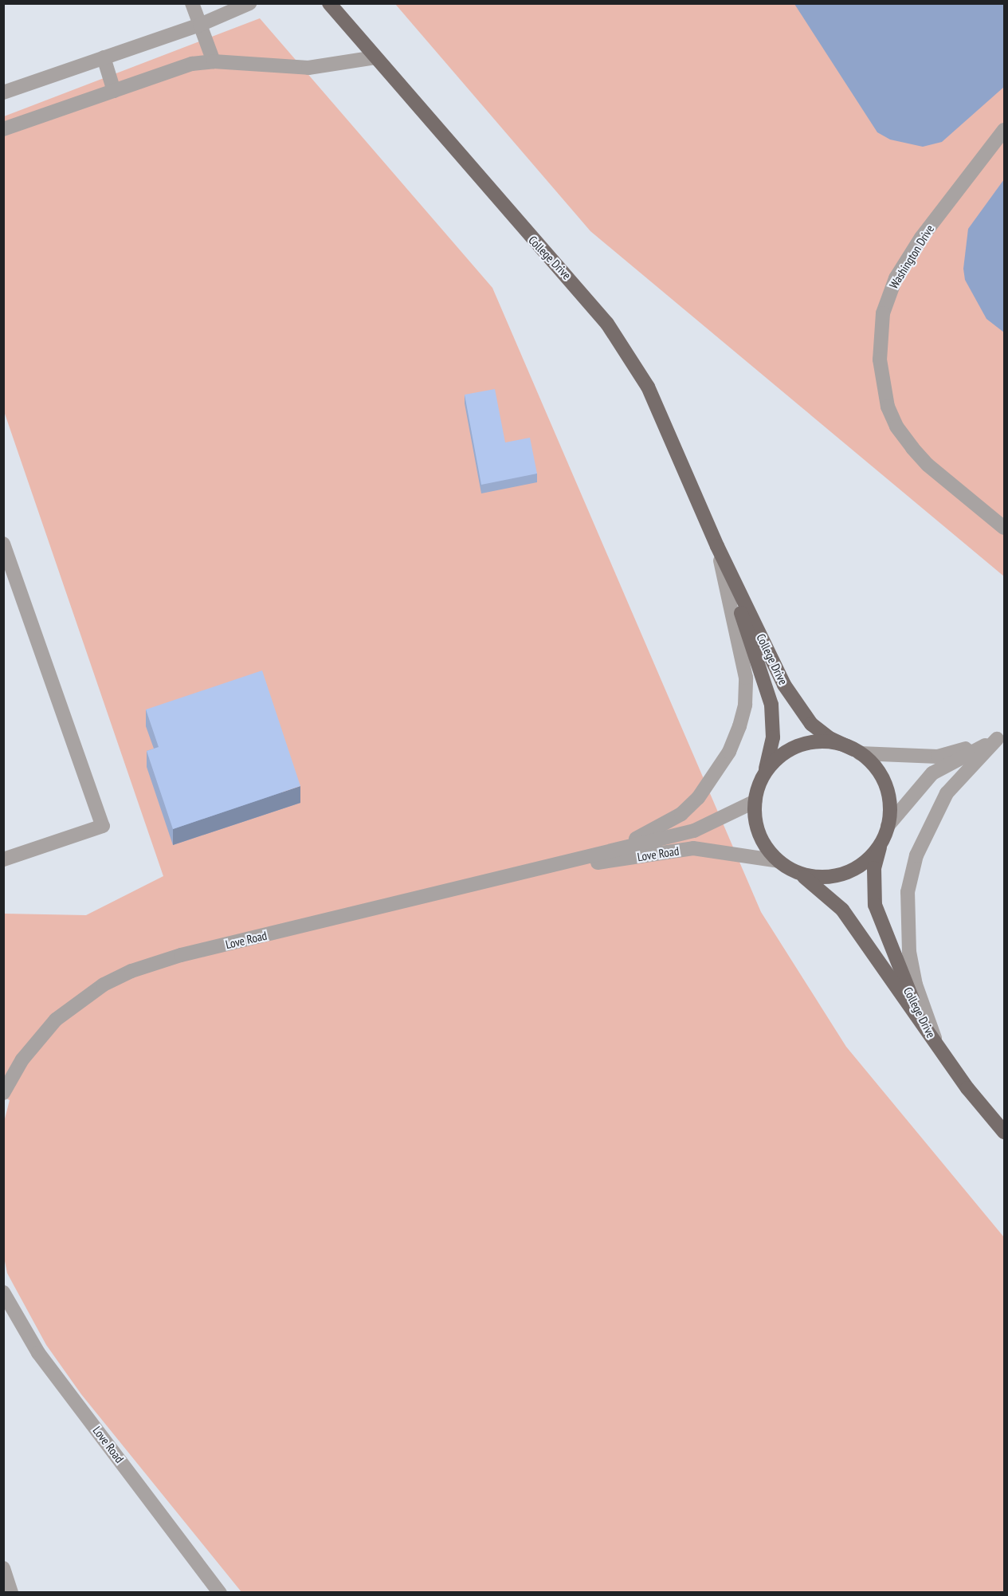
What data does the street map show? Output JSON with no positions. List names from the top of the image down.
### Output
{
  "streets": {
    "main road": ["College Drive"],
    "street": ["Washington Drive", "Love Road"]
  },
  "crossings": [
    ["College Drive", "Love Road"]
  ]
}
